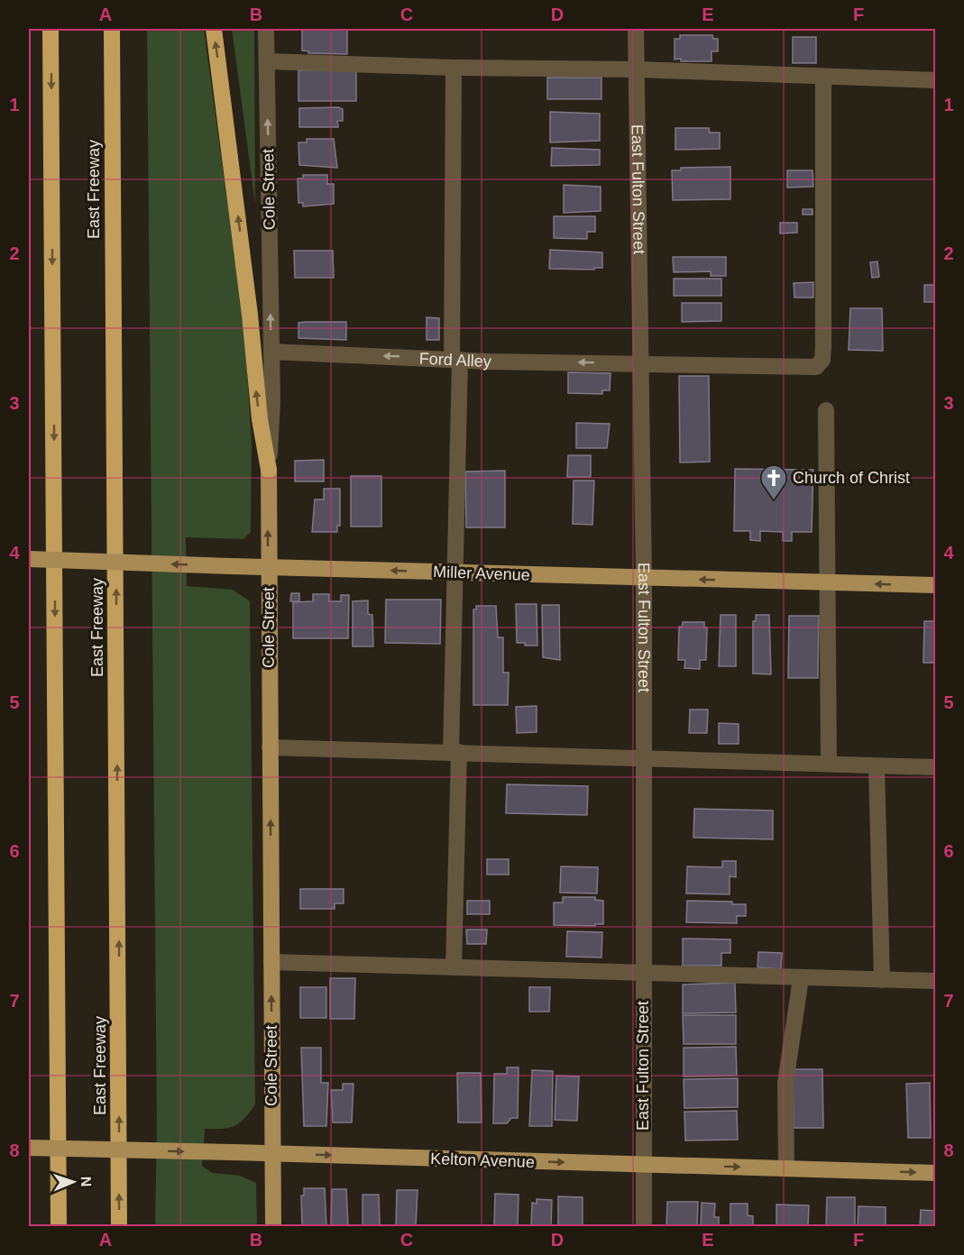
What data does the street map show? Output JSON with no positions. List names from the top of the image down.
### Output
{
  "streets": {
    "highway": ["East Freeway"],
    "main road": ["Cole Street", "Miller Avenue", "Kelton Avenue"],
    "street": ["East Fulton Street", "Ford Alley"]
  },
  "crossings": [
    ["Cole Street", "Ford Alley"],
    ["Cole Street", "Miller Avenue"],
    ["Cole Street", "Kelton Avenue"],
    ["East Fulton Street", "Ford Alley"],
    ["East Fulton Street", "Miller Avenue"],
    ["East Fulton Street", "Kelton Avenue"]
  ],
  "one_way": [
    "Cole Street",
    "Ford Alley",
    "Miller Avenue",
    "Kelton Avenue"
  ],
  "places": {
    "church": ["Church of Christ"]
  },
  "north": "right",
  "grid": {
    "columns": [
      "A",
      "B",
      "C",
      "D",
      "E",
      "F"
    ],
    "rows": [
      "1",
      "2",
      "3",
      "4",
      "5",
      "6",
      "7",
      "8"
    ]
  }
}
